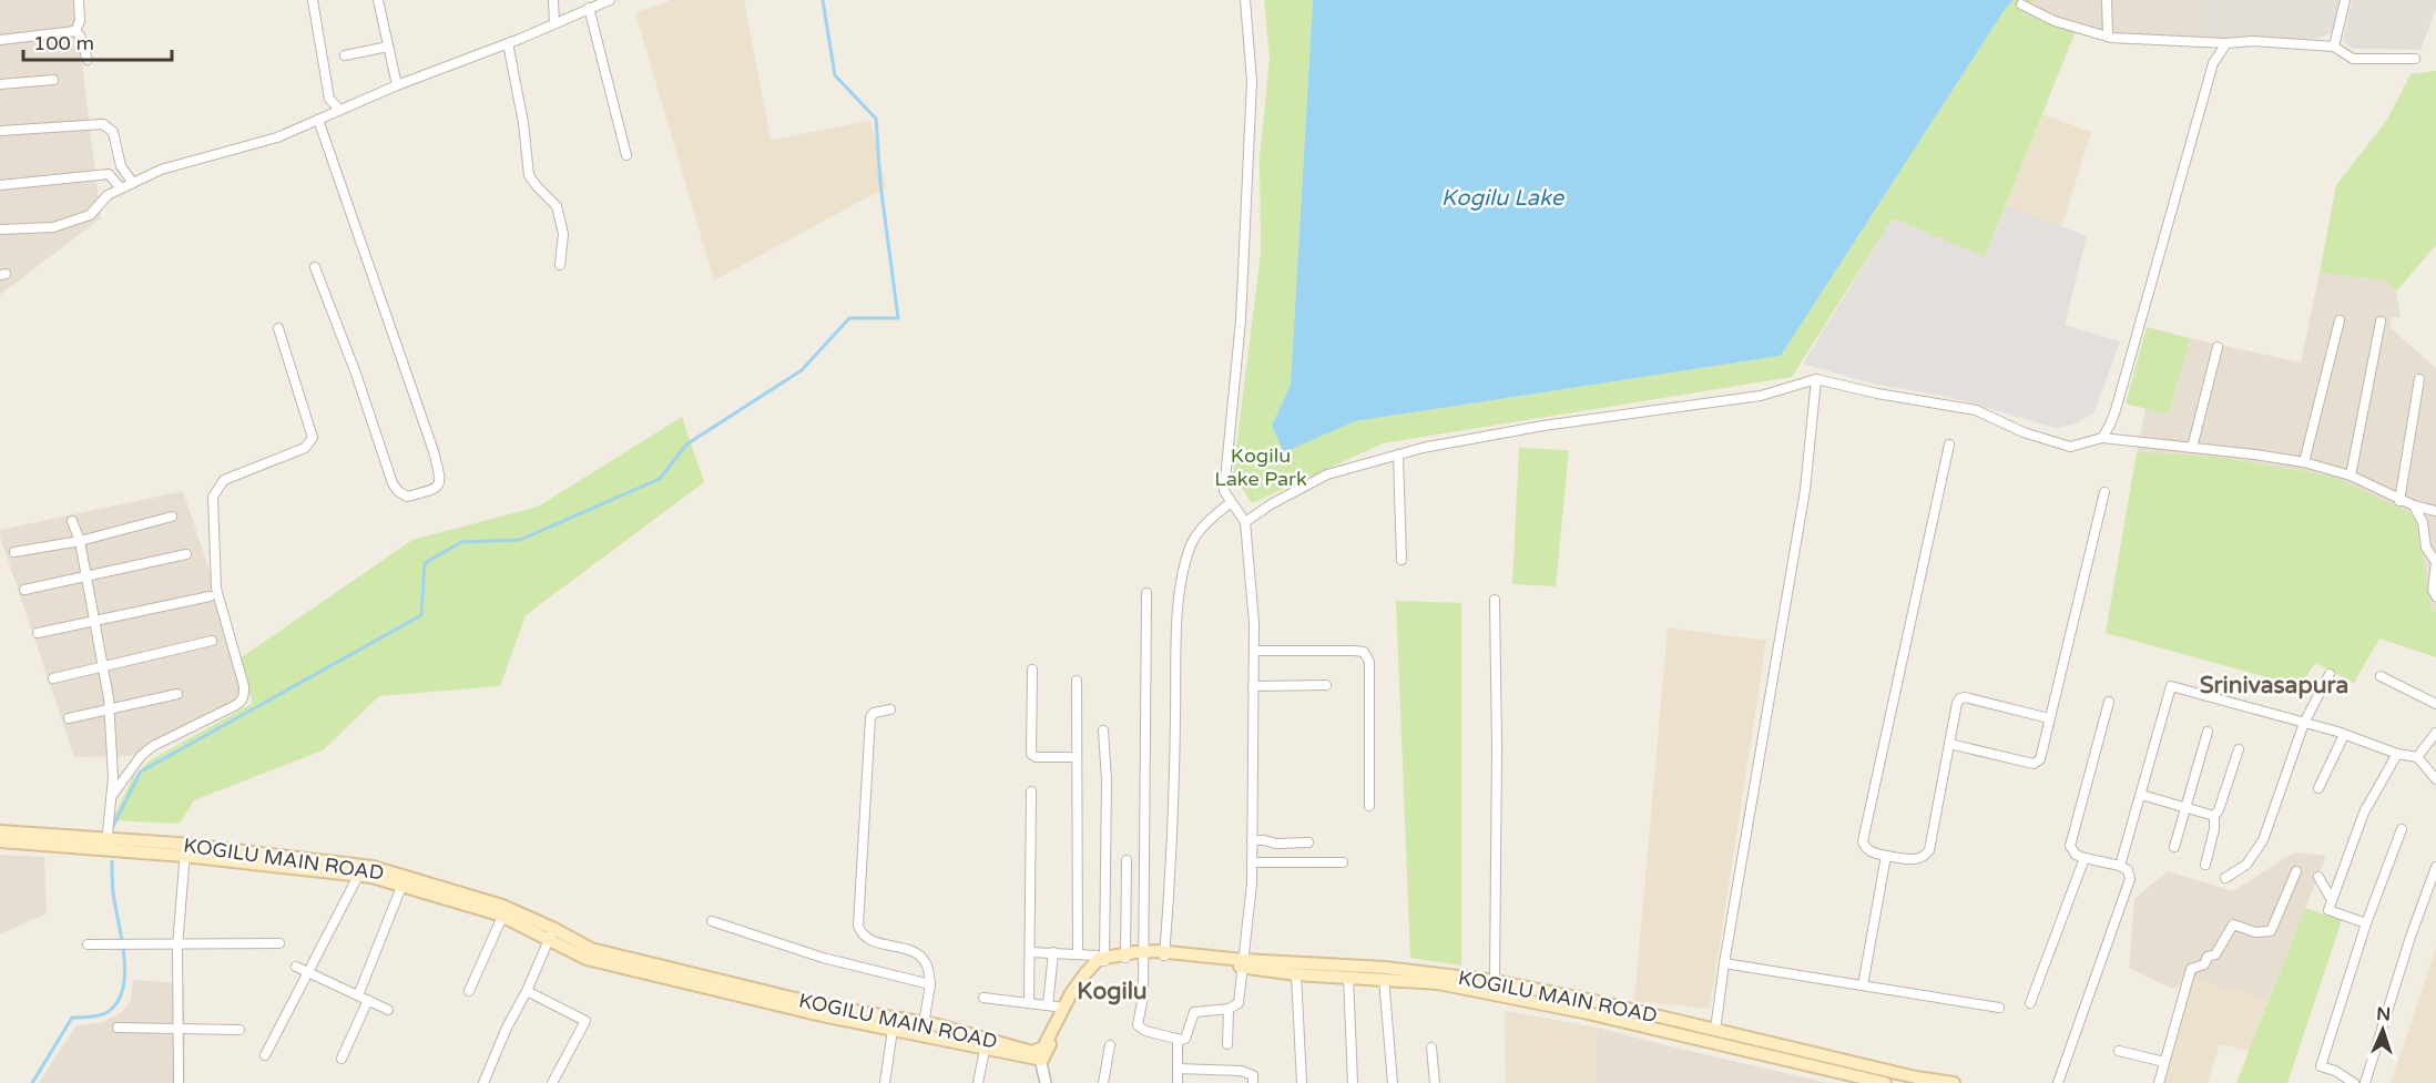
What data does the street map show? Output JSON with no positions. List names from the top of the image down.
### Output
{
  "streets": {
    "main road": ["KOGILU MAIN ROAD"]
  },
  "districts": ["Srinivasapura", "Kogilu"],
  "water": ["Kogilu Lake"],
  "parks": ["Kogilu Lake Park"],
  "scale_bar": "100 m",
  "north": "top"
}
